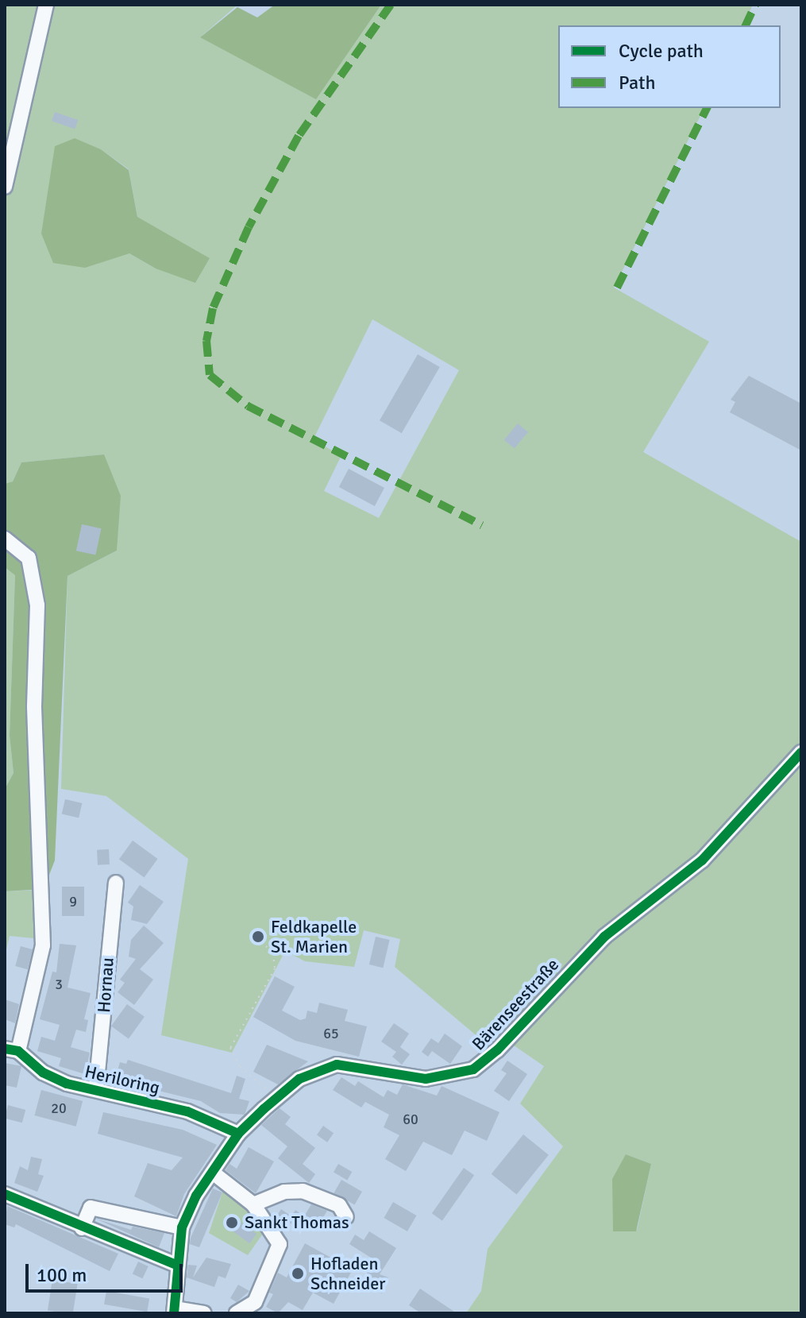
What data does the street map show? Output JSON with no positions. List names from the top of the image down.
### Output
{
  "streets": {
    "street": ["Hornau", "Bärenseestraße", "Heriloring"]
  },
  "crossings": [
    ["Hornau", "Heriloring"],
    ["Bärenseestraße", "Heriloring"]
  ],
  "places": ["Feldkapelle St. Marien", "Sankt Thomas", "Hofladen Schneider"],
  "house_numbers": [
    "9",
    "3",
    "65",
    "20",
    "60"
  ],
  "legend": ["Cycle path", "Path"],
  "scale_bar": "100 m"
}
